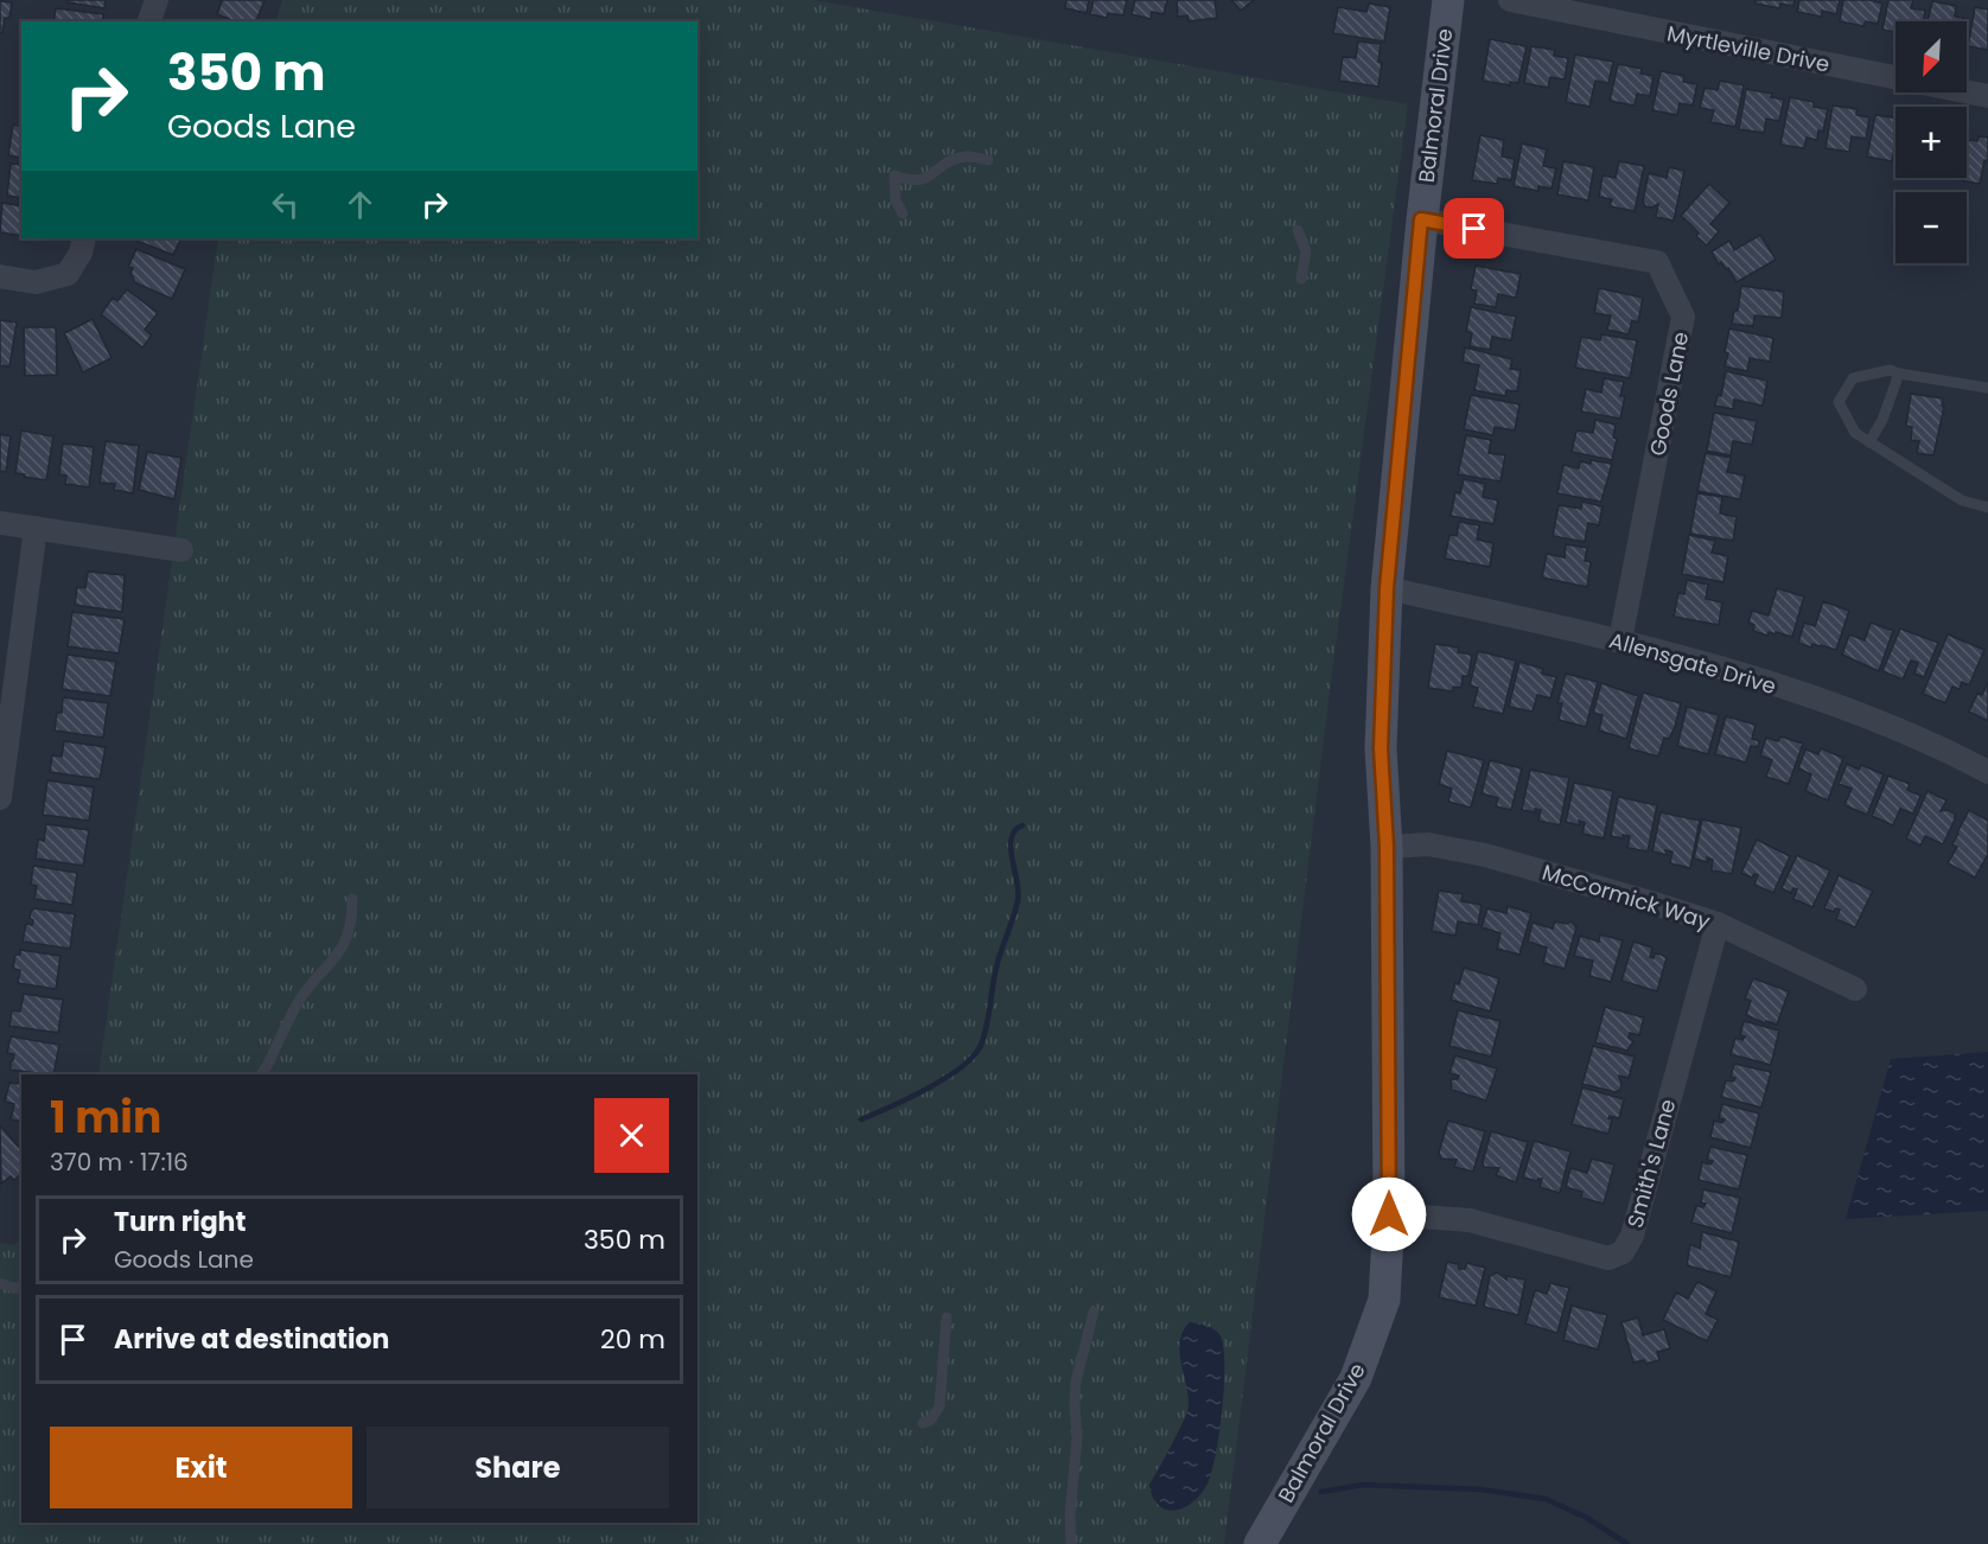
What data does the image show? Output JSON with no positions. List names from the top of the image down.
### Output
{
  "streets": {
    "street": [
      "Myrtleville Drive",
      "Balmoral Drive",
      "Goods Lane",
      "Allensgate Drive",
      "McCormick Way",
      "Smith's Lane"
    ]
  },
  "crossings": [
    ["Balmoral Drive", "Goods Lane"],
    ["Balmoral Drive", "Allensgate Drive"],
    ["Balmoral Drive", "McCormick Way"],
    ["Balmoral Drive", "Smith's Lane"],
    ["Goods Lane", "Allensgate Drive"],
    ["McCormick Way", "Smith's Lane"]
  ],
  "north": "bottom left",
  "page": {
    "map_buttons": ["+", "−"],
    "turn": ["350 m", "Goods Lane"],
    "heading": ["1 min", "370 m · 17:16"],
    "list": [
      {
        "name": "Turn right",
        "note": "Goods Lane",
        "value": "350 m"
      },
      {
        "name": "Arrive at destination",
        "value": "20 m"
      }
    ],
    "buttons": ["Exit", "Share"]
  }
}
